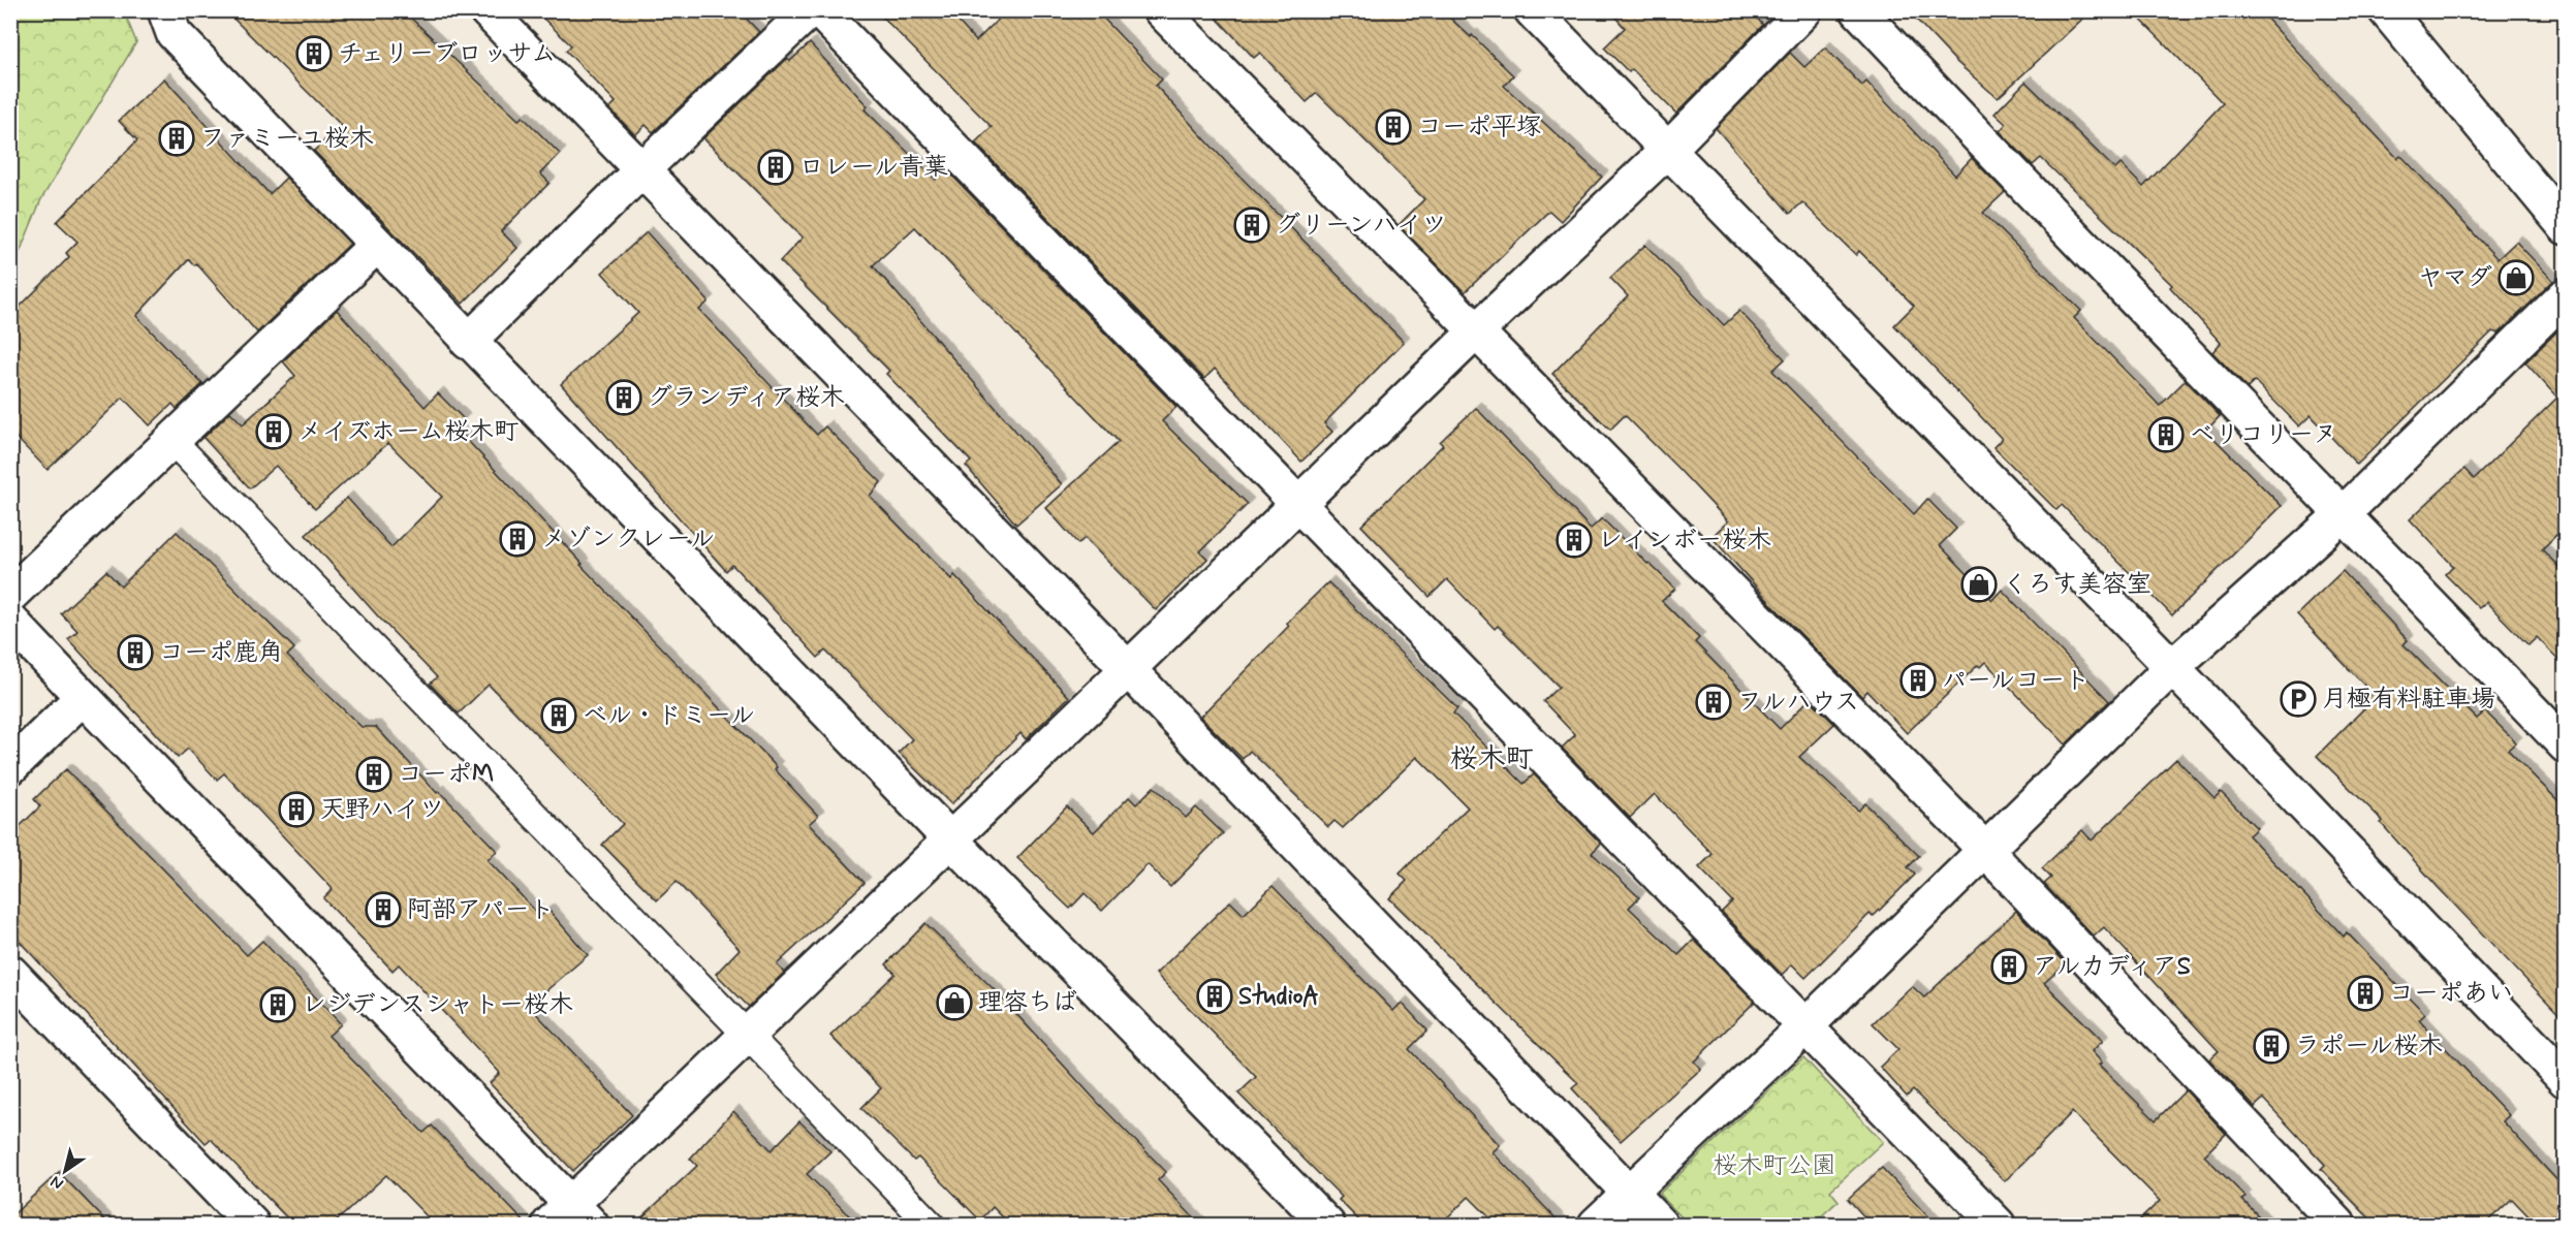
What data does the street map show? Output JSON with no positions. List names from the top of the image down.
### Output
{
  "districts": ["桜木町"],
  "parks": ["桜木町公園"],
  "places": {
    "building": [
      "チェリーブロッサム",
      "コーポ平塚",
      "ファミーユ桜木",
      "ロレール青葉",
      "グリーンハイツ",
      "グランディア桜木",
      "メイズホーム桜木町",
      "ベリコリーヌ",
      "メゾンクレール",
      "レインボー桜木",
      "コーポ鹿角",
      "パールコート",
      "フルハウス",
      "ベル・ドミール",
      "コーポM",
      "天野ハイツ",
      "阿部アパート",
      "アルカディアS",
      "コーポあい",
      "StudioA",
      "レジデンスシャトー桜木",
      "ラポール桜木"
    ],
    "shop": ["ヤマダ", "くろす美容室", "理容ちば"],
    "parking": ["月極有料駐車場"]
  },
  "north": "bottom left"
}
